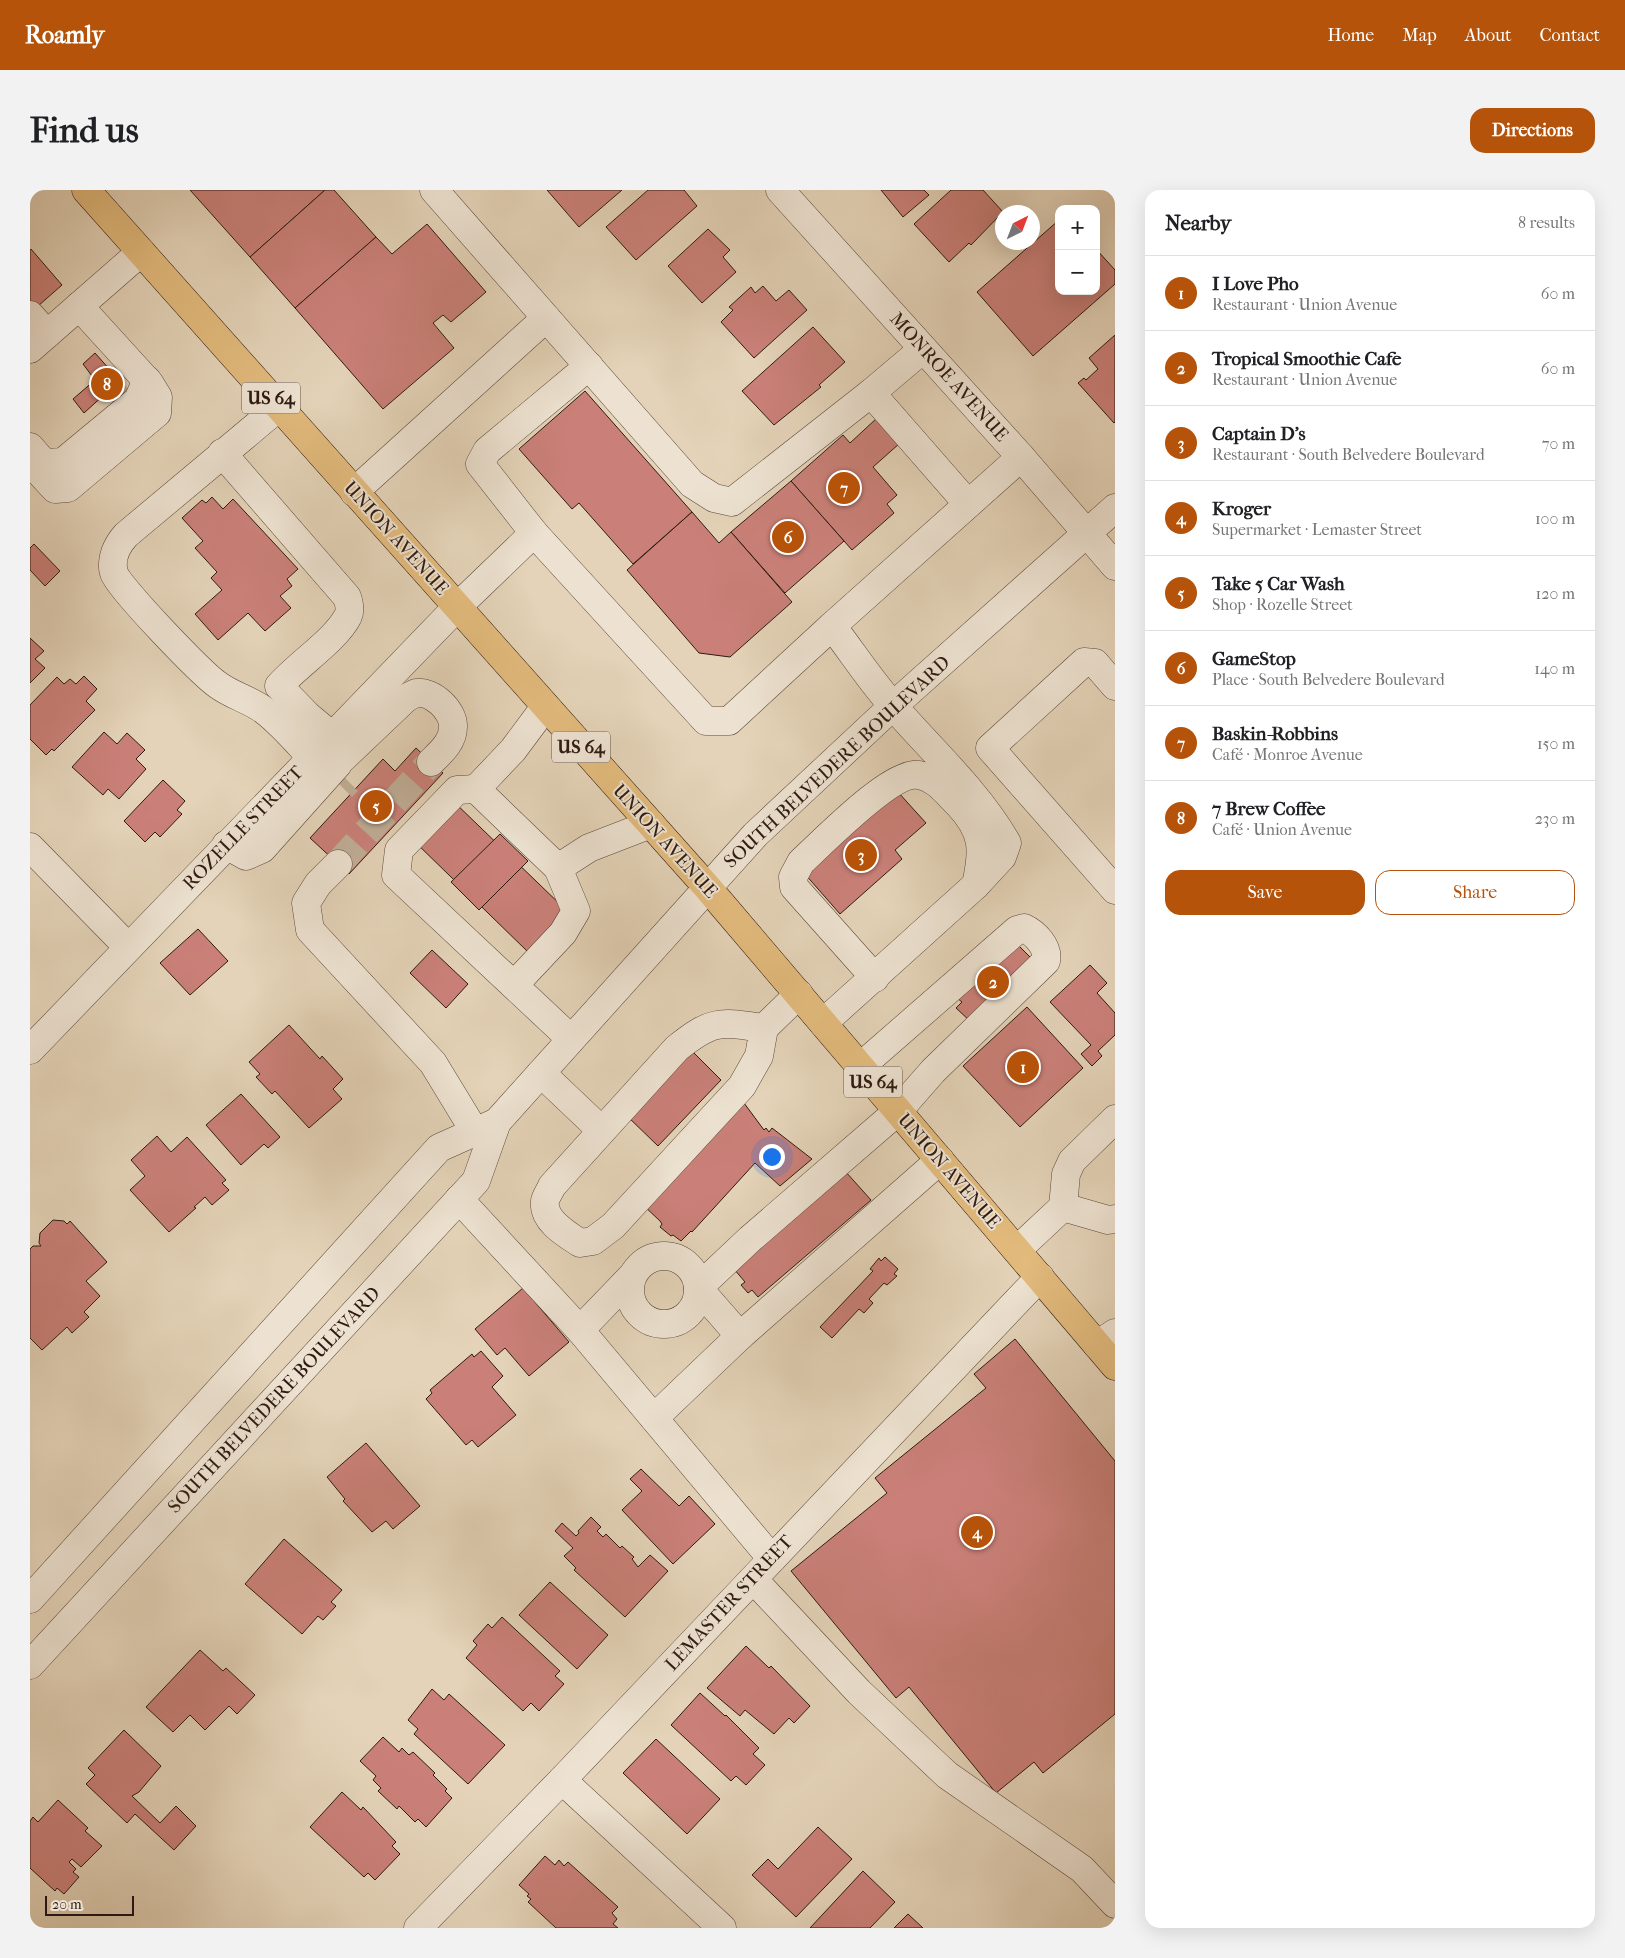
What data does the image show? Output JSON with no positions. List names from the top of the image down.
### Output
{
  "streets": {
    "main road": ["US 64", "UNION AVENUE"],
    "street": [
      "MONROE AVENUE",
      "SOUTH BELVEDERE BOULEVARD",
      "ROZELLE STREET",
      "LEMASTER STREET"
    ]
  },
  "crossings": [
    ["MONROE AVENUE", "SOUTH BELVEDERE BOULEVARD"],
    ["UNION AVENUE", "SOUTH BELVEDERE BOULEVARD"],
    ["UNION AVENUE", "ROZELLE STREET"],
    ["UNION AVENUE", "LEMASTER STREET"]
  ],
  "scale_bar": "20 m",
  "north": "top right",
  "page": {
    "header": "Roamly",
    "nav": [
      "Home",
      "Map",
      "About",
      "Contact"
    ],
    "buttons": [
      "Directions",
      ["Save", "Share"]
    ],
    "title": "Find us",
    "heading": ["Nearby", "8 results"],
    "map_buttons": ["+", "−"],
    "list": [
      {
        "mark": "1",
        "name": "I Love Pho",
        "note": "Restaurant · Union Avenue",
        "value": "60 m"
      },
      {
        "mark": "2",
        "name": "Tropical Smoothie Cafe",
        "note": "Restaurant · Union Avenue",
        "value": "60 m"
      },
      {
        "mark": "3",
        "name": "Captain D's",
        "note": "Restaurant · South Belvedere Boulevard",
        "value": "70 m"
      },
      {
        "mark": "4",
        "name": "Kroger",
        "note": "Supermarket · Lemaster Street",
        "value": "100 m"
      },
      {
        "mark": "5",
        "name": "Take 5 Car Wash",
        "note": "Shop · Rozelle Street",
        "value": "120 m"
      },
      {
        "mark": "6",
        "name": "GameStop",
        "note": "Place · South Belvedere Boulevard",
        "value": "140 m"
      },
      {
        "mark": "7",
        "name": "Baskin-Robbins",
        "note": "Café · Monroe Avenue",
        "value": "150 m"
      },
      {
        "mark": "8",
        "name": "7 Brew Coffee",
        "note": "Café · Union Avenue",
        "value": "230 m"
      }
    ],
    "pins": [
      "8",
      "7",
      "6",
      "5",
      "3",
      "2",
      "1",
      "4"
    ],
    "scale": "20 m"
  }
}
